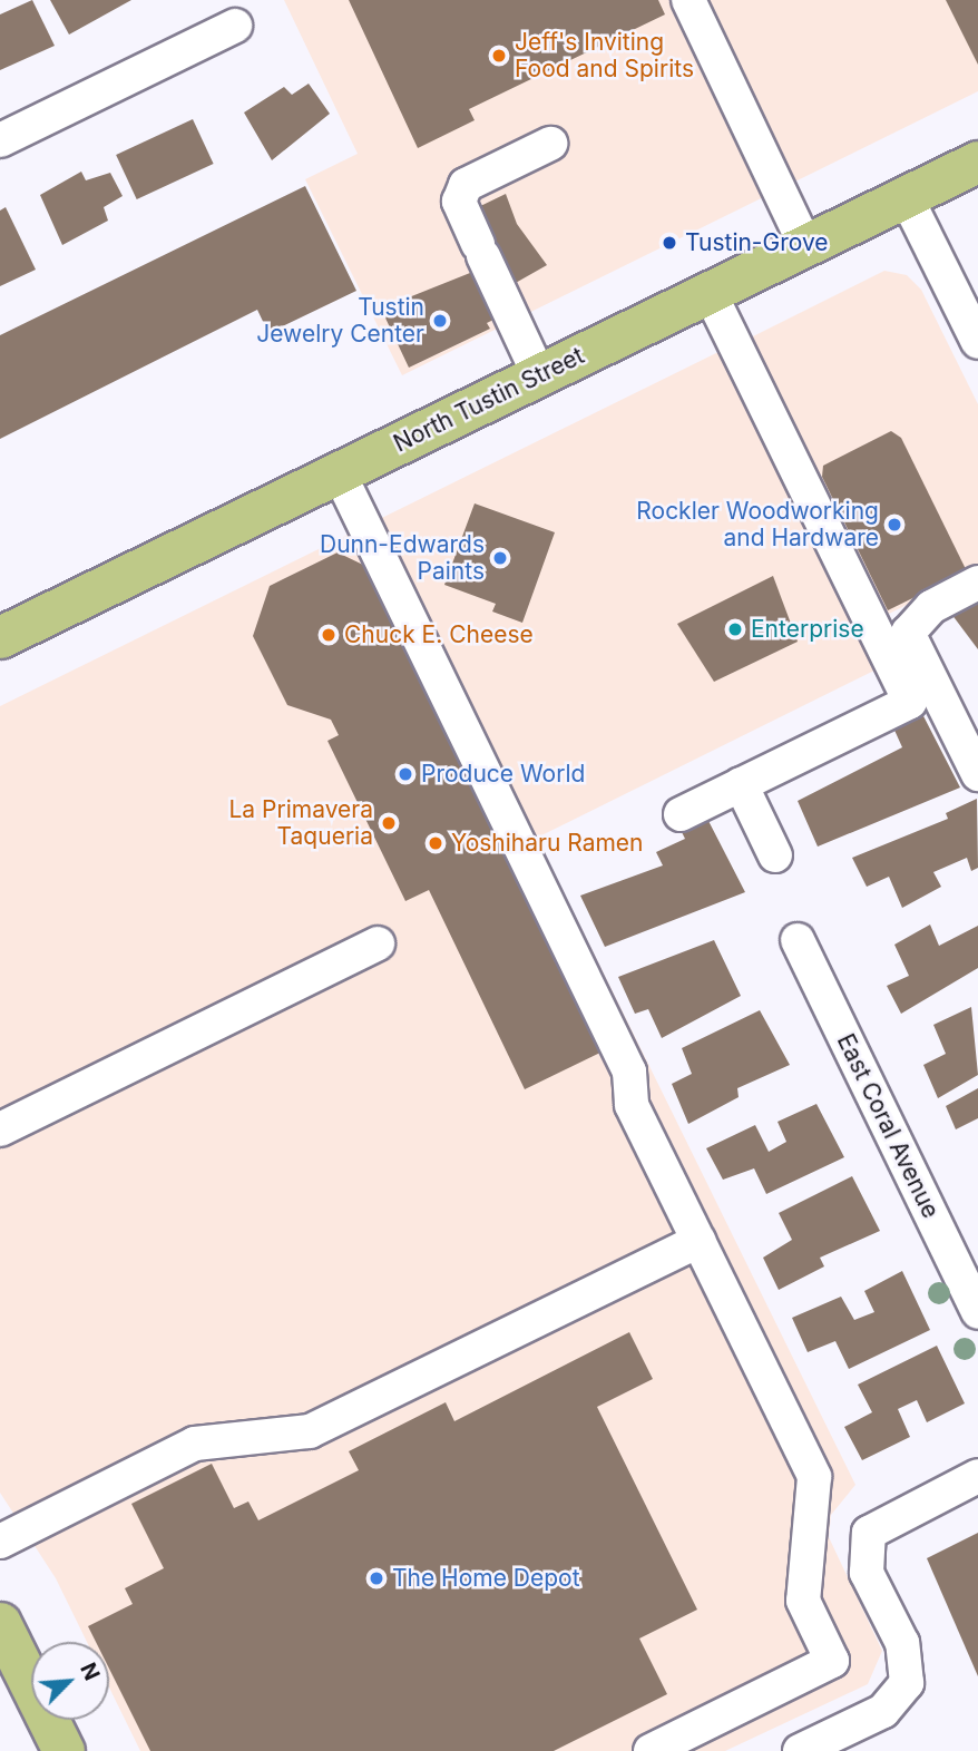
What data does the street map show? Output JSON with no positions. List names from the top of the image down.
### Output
{
  "streets": {
    "main road": ["North Tustin Street"],
    "street": ["East Coral Avenue"]
  },
  "places": [
    "Jeff's Inviting Food and Spirits",
    "Tustin-Grove",
    "Tustin Jewelry Center",
    "Rockler Woodworking and Hardware",
    "Dunn-Edwards Paints",
    "Enterprise",
    "Chuck E. Cheese",
    "Produce World",
    "La Primavera Taqueria",
    "Yoshiharu Ramen",
    "The Home Depot"
  ],
  "north": "top right"
}
